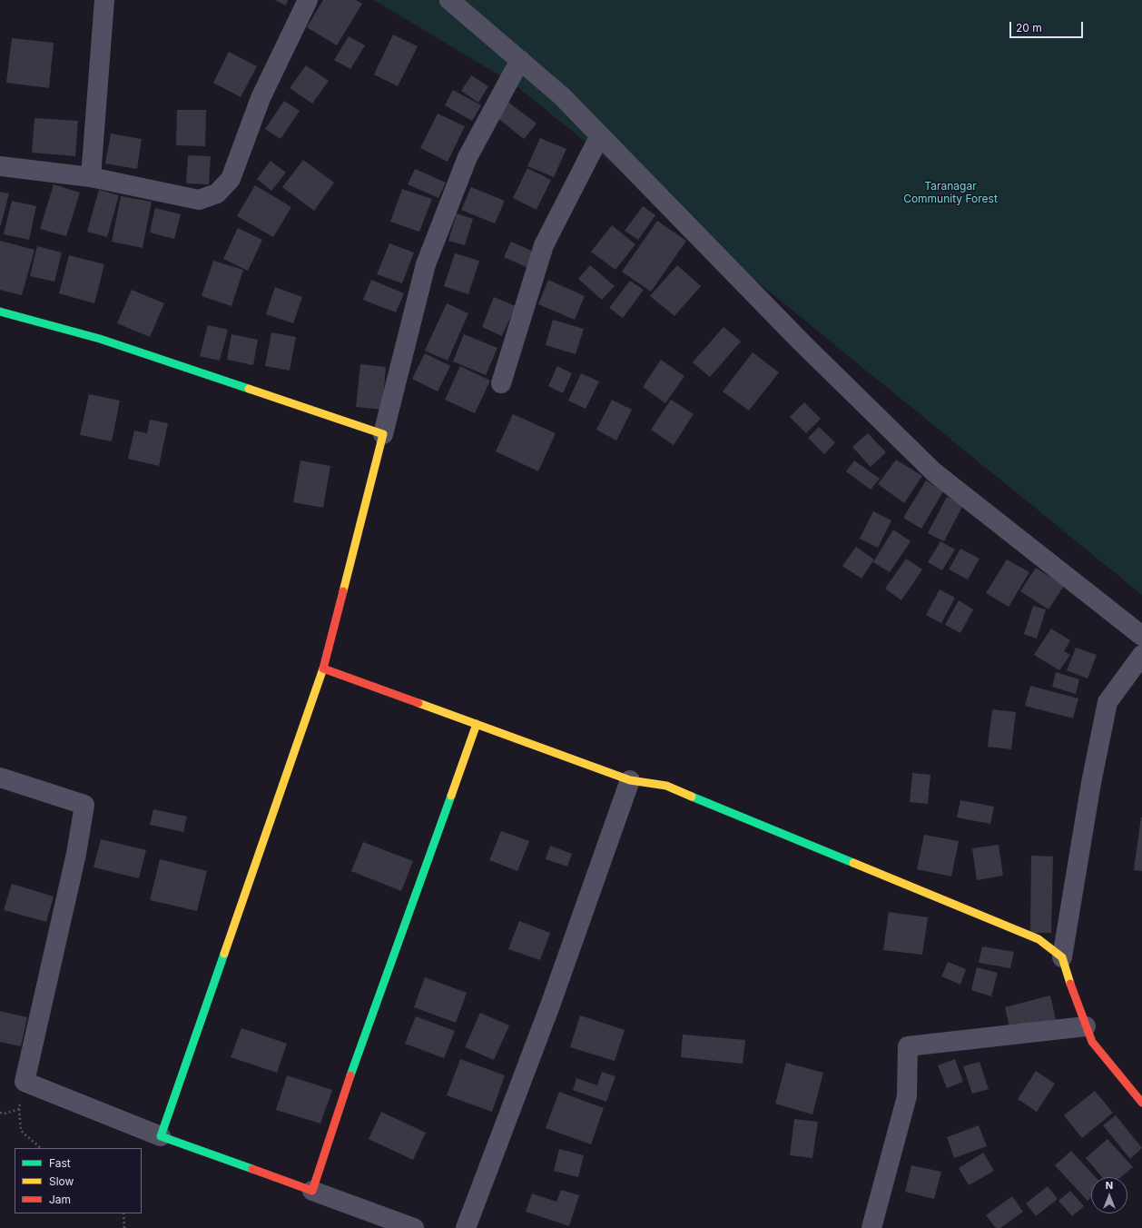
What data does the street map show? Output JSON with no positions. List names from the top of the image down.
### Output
{
  "parks": ["Taranagar Community Forest"],
  "legend": ["Fast", "Slow", "Jam"],
  "scale_bar": "20 m",
  "north": "top"
}
